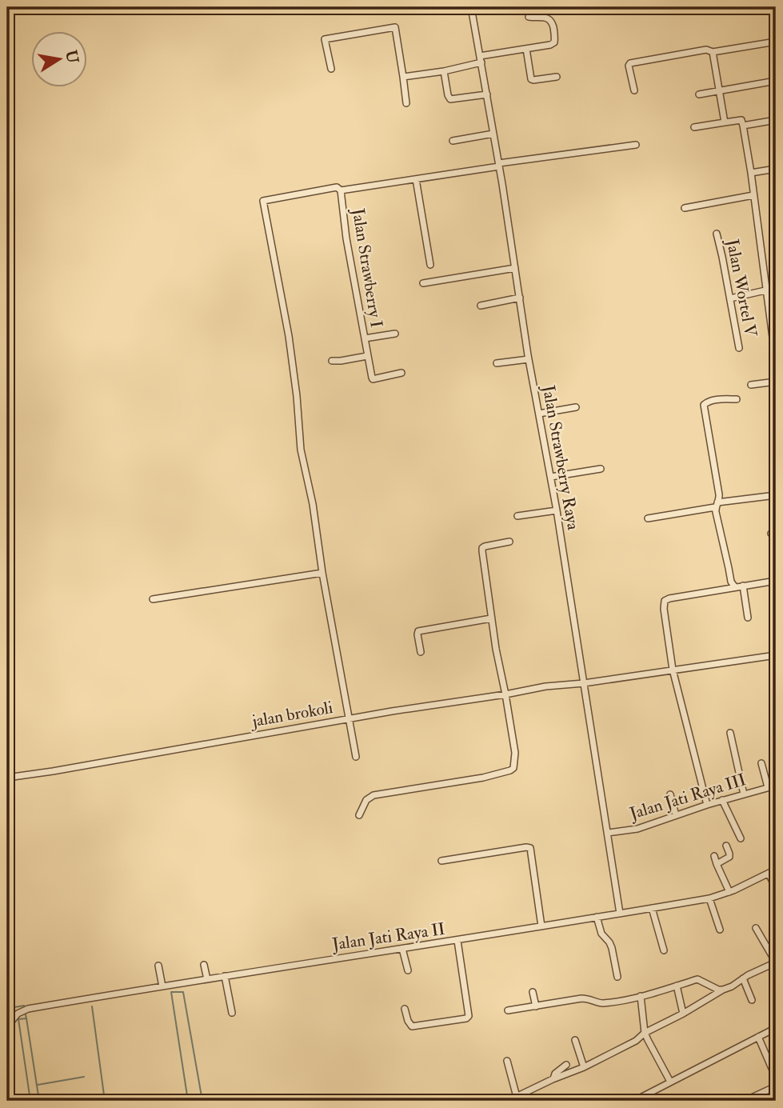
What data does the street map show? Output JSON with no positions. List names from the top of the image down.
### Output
{
  "streets": {
    "street": [
      "Jalan Strawberry I",
      "Jalan Wortel V",
      "Jalan Strawberry Raya",
      "jalan brokoli",
      "Jalan Jati Raya III",
      "Jalan Jati Raya II"
    ]
  },
  "crossings": [
    ["Jalan Strawberry I", "Jalan Strawberry Raya"],
    ["Jalan Strawberry Raya", "jalan brokoli"],
    ["Jalan Strawberry Raya", "Jalan Jati Raya III"],
    ["Jalan Strawberry Raya", "Jalan Jati Raya II"]
  ],
  "north": "right"
}
